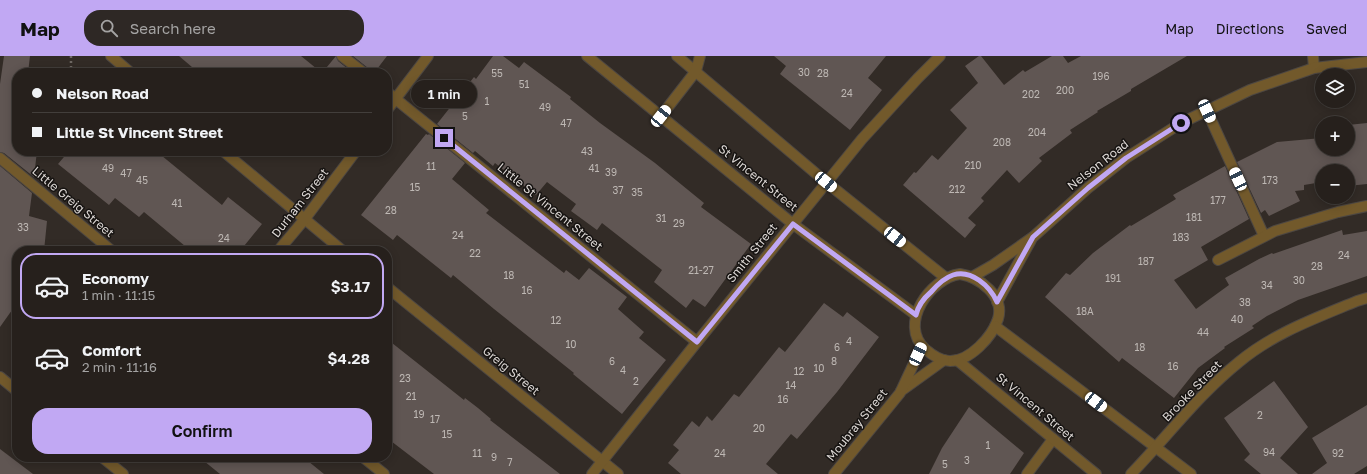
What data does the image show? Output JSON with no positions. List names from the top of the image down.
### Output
{
  "streets": {
    "street": [
      "Nelson Road",
      "St Vincent Street",
      "Little Greig Street",
      "Durham Street",
      "Little St Vincent Street",
      "Smith Street",
      "Greig Street",
      "Brooke Street",
      "Moubray Street"
    ]
  },
  "crossings": [
    ["Nelson Road", "St Vincent Street"],
    ["Nelson Road", "Moubray Street"],
    ["St Vincent Street", "Smith Street"],
    ["St Vincent Street", "Moubray Street"],
    ["Little St Vincent Street", "Smith Street"],
    ["Smith Street", "Greig Street"]
  ],
  "house_numbers": [
    "30",
    "55",
    "28",
    "196",
    "51",
    "200",
    "24",
    "202",
    "1",
    "49",
    "5",
    "47",
    "204",
    "208",
    "43",
    "210",
    "11",
    "49",
    "41",
    "39",
    "47",
    "45",
    "173",
    "15",
    "212",
    "37",
    "35",
    "177",
    "41",
    "28",
    "181",
    "31",
    "29",
    "33",
    "24",
    "183",
    "24",
    "22",
    "24",
    "187",
    "28",
    "21-27",
    "18",
    "191",
    "30",
    "34",
    "16",
    "38",
    "18A",
    "40",
    "12",
    "44",
    "4",
    "10",
    "6",
    "18",
    "6",
    "8",
    "16",
    "10",
    "4",
    "12",
    "23",
    "2",
    "14",
    "21",
    "16",
    "19",
    "2",
    "17",
    "20",
    "15",
    "1",
    "94",
    "11",
    "24",
    "92",
    "9",
    "3",
    "7",
    "5"
  ],
  "page": {
    "header": "Map",
    "search": "Search here",
    "nav": ["Map", "Directions", "Saved"],
    "map_buttons": ["+", "−"],
    "banner": ["Nelson Road", "Little St Vincent Street"],
    "bubble": "1 min",
    "list": [
      {
        "name": "Economy",
        "note": "1 min · 11:15",
        "value": "$3.17"
      },
      {
        "name": "Comfort",
        "note": "2 min · 11:16",
        "value": "$4.28"
      }
    ],
    "buttons": "Confirm"
  }
}
